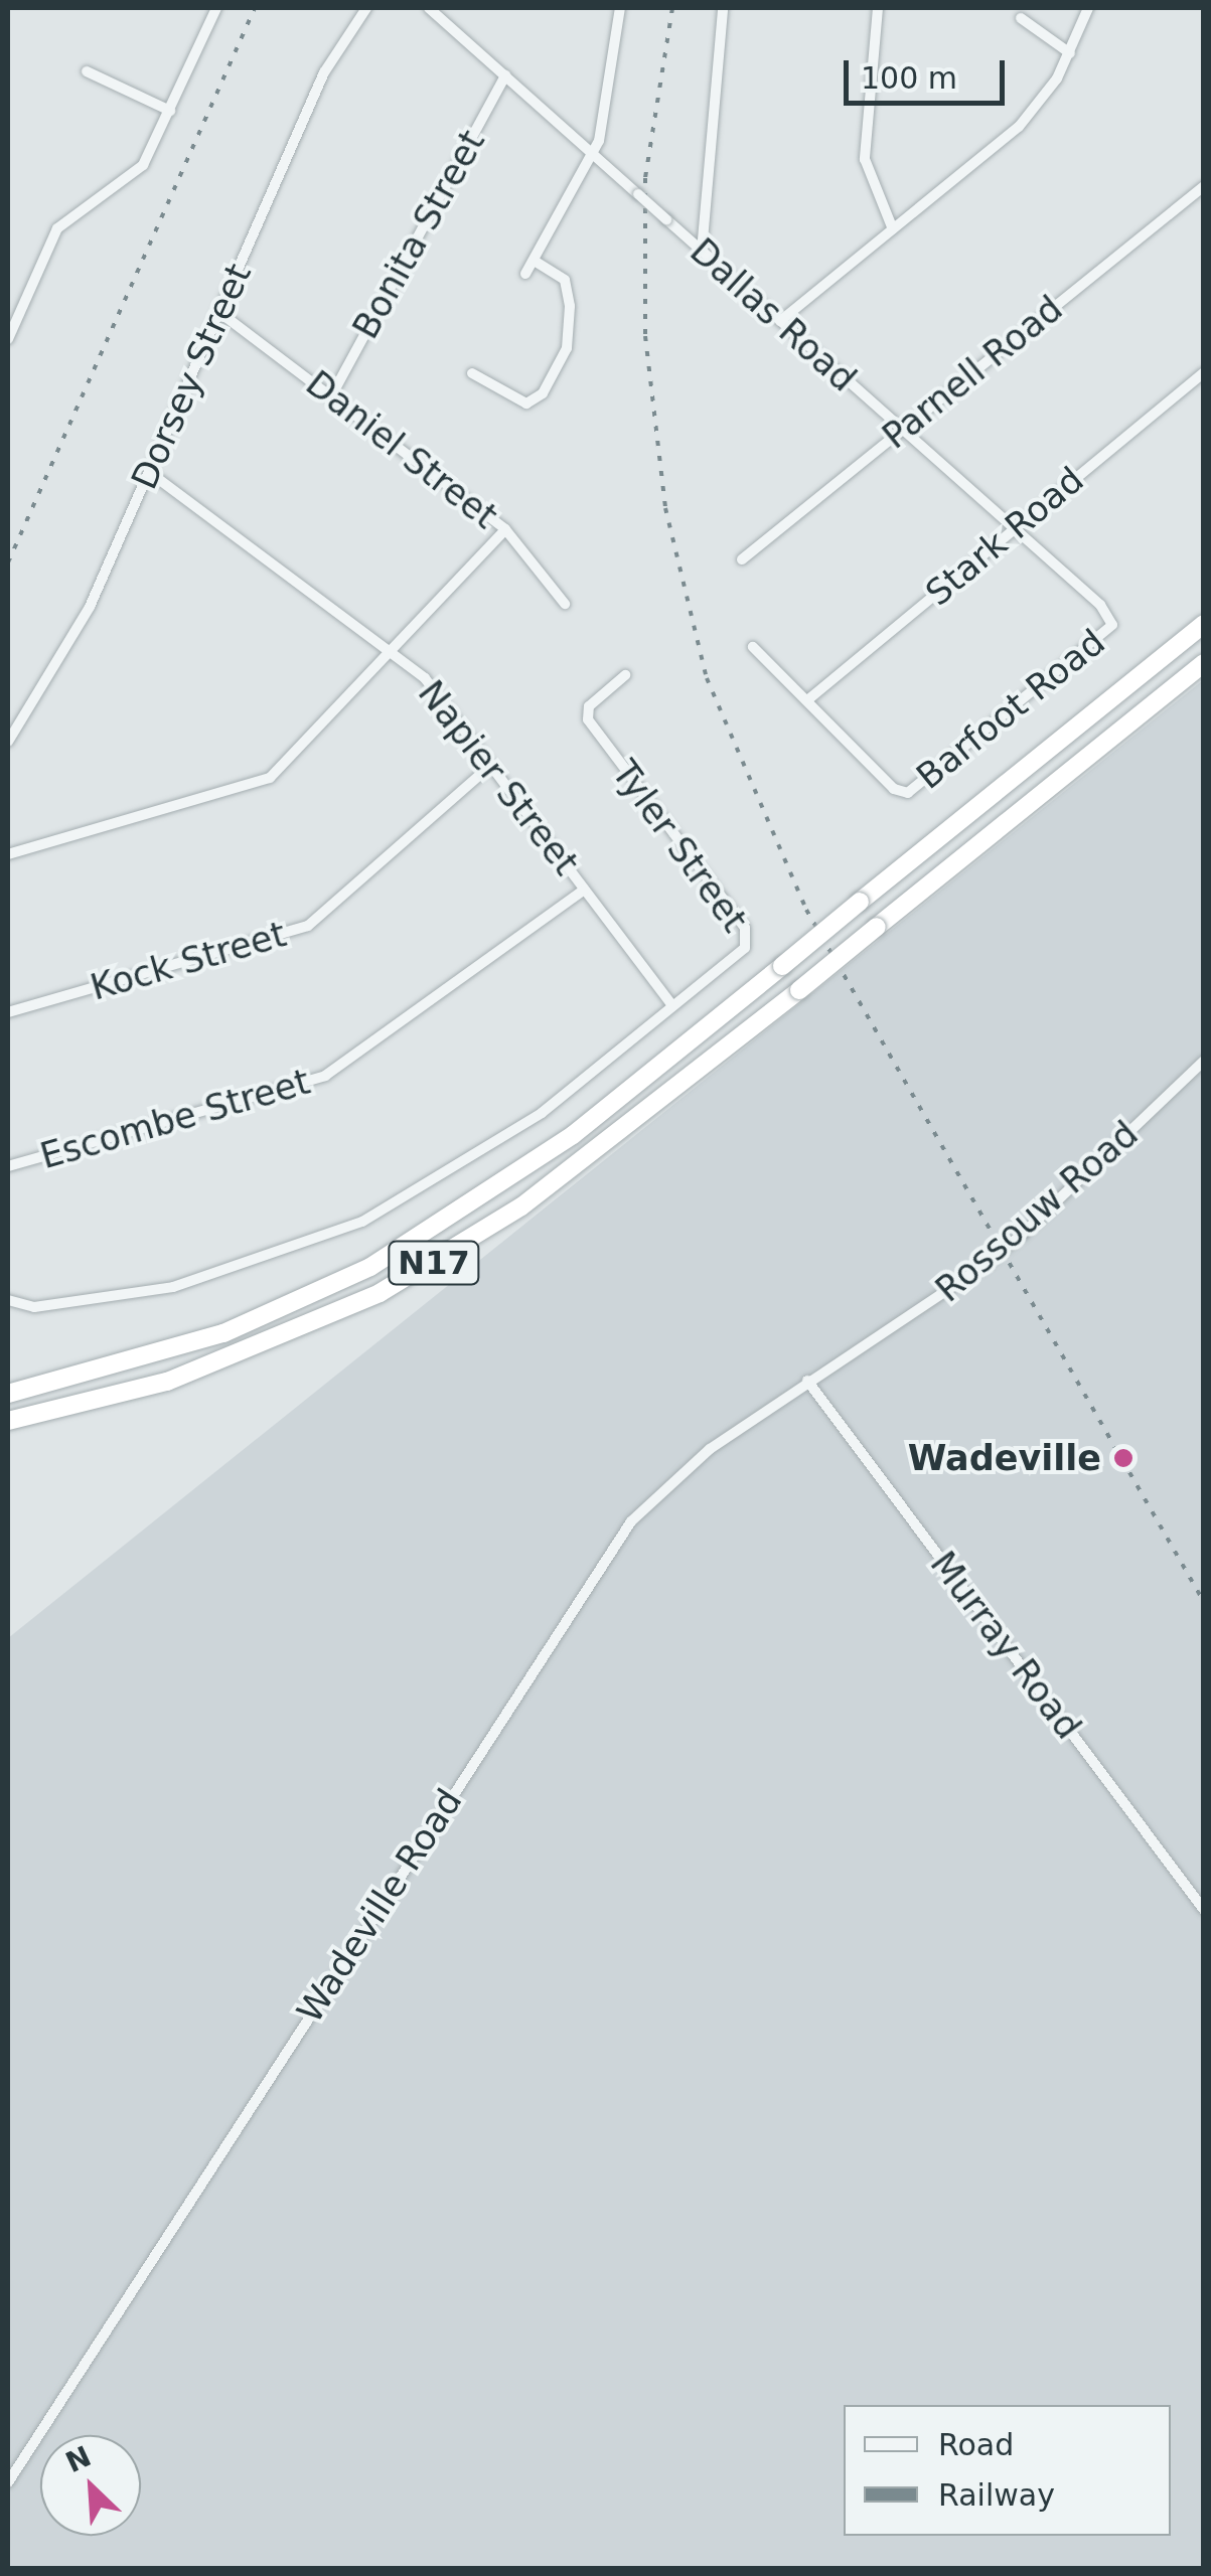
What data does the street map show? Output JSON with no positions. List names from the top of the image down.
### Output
{
  "streets": {
    "highway": ["N17"],
    "street": [
      "Bonita Street",
      "Dallas Road",
      "Parnell Road",
      "Dorsey Street",
      "Daniel Street",
      "Stark Road",
      "Barfoot Road",
      "Napier Street",
      "Tyler Street",
      "Kock Street",
      "Escombe Street",
      "Rossouw Road",
      "Murray Road",
      "Wadeville Road"
    ]
  },
  "crossings": [
    ["Bonita Street", "Dallas Road"],
    ["Bonita Street", "Daniel Street"],
    ["Dallas Road", "Parnell Road"],
    ["Dallas Road", "Stark Road"],
    ["Dallas Road", "Barfoot Road"],
    ["Dorsey Street", "Daniel Street"],
    ["Dorsey Street", "Napier Street"],
    ["Stark Road", "Barfoot Road"],
    ["Napier Street", "Tyler Street"],
    ["Napier Street", "Kock Street"],
    ["Napier Street", "Escombe Street"],
    ["Rossouw Road", "Murray Road"],
    ["Rossouw Road", "Wadeville Road"],
    ["Murray Road", "Wadeville Road"]
  ],
  "places": ["Wadeville"],
  "legend": ["Road", "Railway"],
  "scale_bar": "100 m",
  "north": "top left"
}
